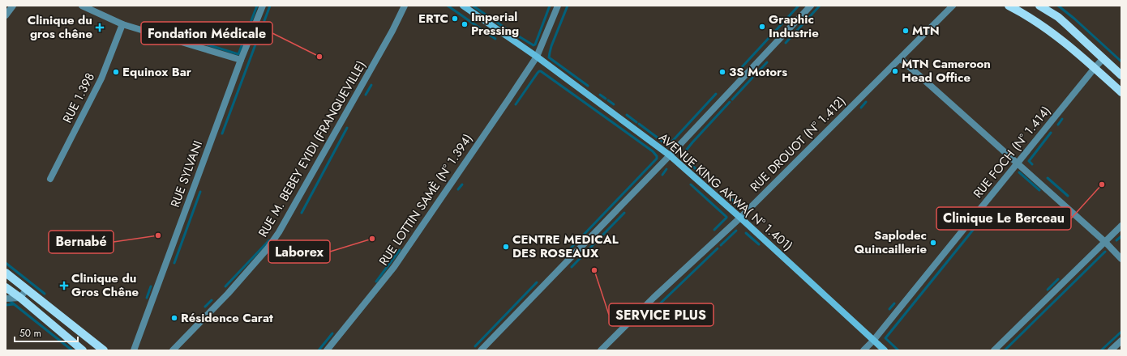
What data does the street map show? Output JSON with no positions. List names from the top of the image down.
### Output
{
  "streets": {
    "street": [
      "RUE 1.398",
      "RUE DROUOT (N° 1.412)",
      "RUE M. BEBEY EYIDI (FRANQUEVILLE)",
      "RUE FOCH (N° 1.414)",
      "RUE SYLVANI",
      "AVENUE KING AKWA( N° 1.401)",
      "RUE LOTTIN SAMÈ (N° 1.394)"
    ]
  },
  "crossings": [
    ["RUE DROUOT (N° 1.412)", "AVENUE KING AKWA( N° 1.401)"],
    ["RUE FOCH (N° 1.414)", "AVENUE KING AKWA( N° 1.401)"],
    ["AVENUE KING AKWA( N° 1.401)", "RUE LOTTIN SAMÈ (N° 1.394)"]
  ],
  "places": {
    "other": [
      "ERTC",
      "Imperial Pressing",
      "Graphic Industrie",
      "MTN",
      "Fondation Médicale",
      "MTN Cameroon Head Office",
      "Equinox Bar",
      "3S Motors",
      "Clinique Le Berceau",
      "Bernabé",
      "Laborex",
      "Saplodec Quincaillerie",
      "CENTRE MEDICAL DES ROSEAUX",
      "SERVICE PLUS",
      "Résidence Carat"
    ],
    "health": ["Clinique du gros chêne", "Clinique du Gros Chêne"]
  },
  "scale_bar": "50 m"
}
